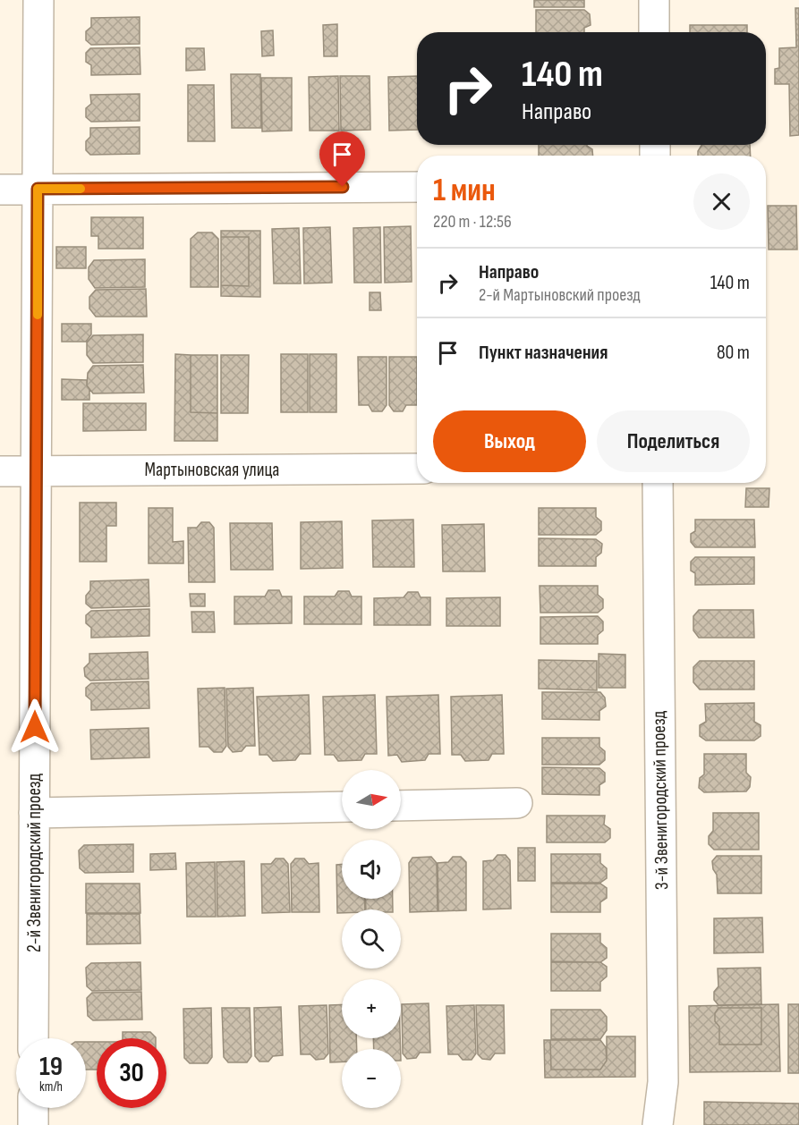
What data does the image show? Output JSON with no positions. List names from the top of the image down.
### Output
{
  "streets": {
    "street": ["Мартыновская улица", "3-й Звенигородский проезд", "2-й Звенигородский проезд"]
  },
  "crossings": [
    ["Мартыновская улица", "2-й Звенигородский проезд"]
  ],
  "north": "right",
  "page": {
    "turn": ["140 m", "Направо"],
    "heading": ["1 мин", "220 m · 12:56"],
    "list": [
      {
        "name": "Направо",
        "note": "2-й Мартыновский проезд",
        "value": "140 m"
      },
      {
        "name": "Пункт назначения",
        "value": "80 m"
      }
    ],
    "buttons": ["Выход", "Поделиться"],
    "map_buttons": ["+", "−"],
    "speed": "19 km/h",
    "limit": "30"
  }
}
